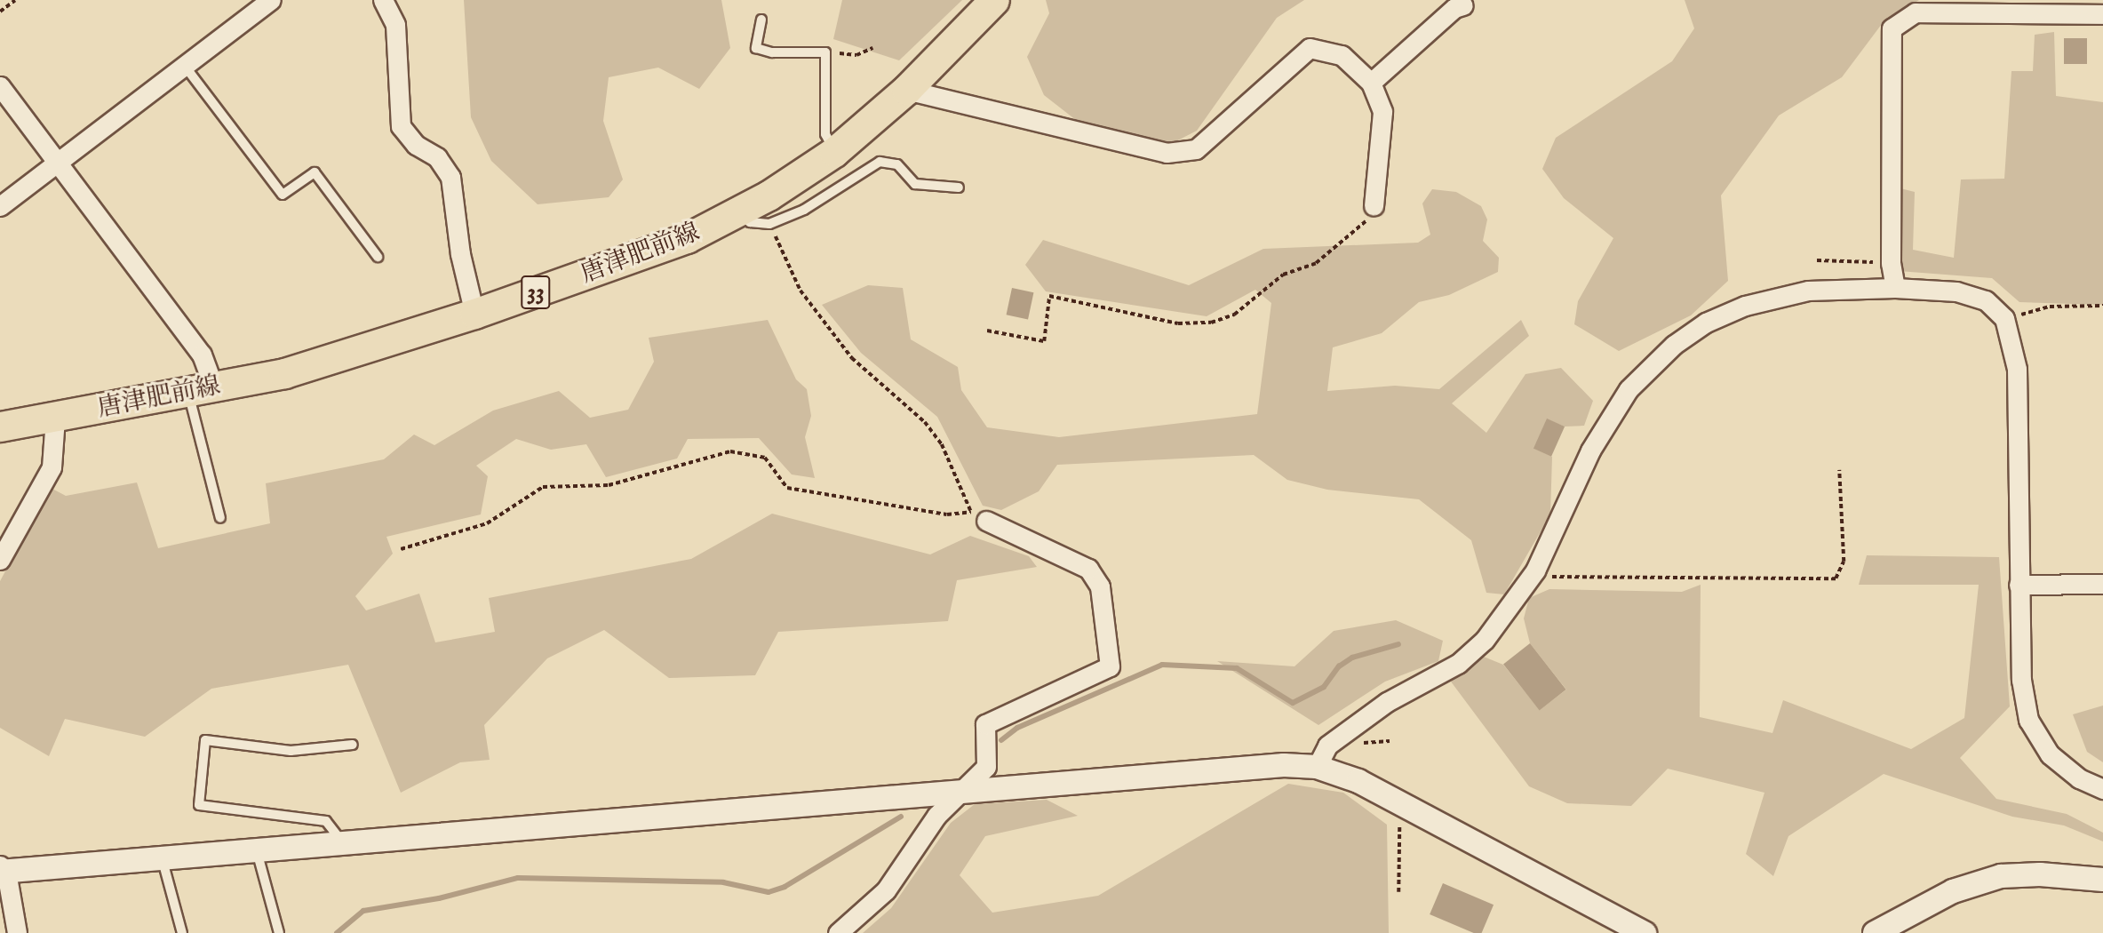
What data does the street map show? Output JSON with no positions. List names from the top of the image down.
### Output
{
  "streets": {
    "main road": ["唐津肥前線", "33"]
  }
}
